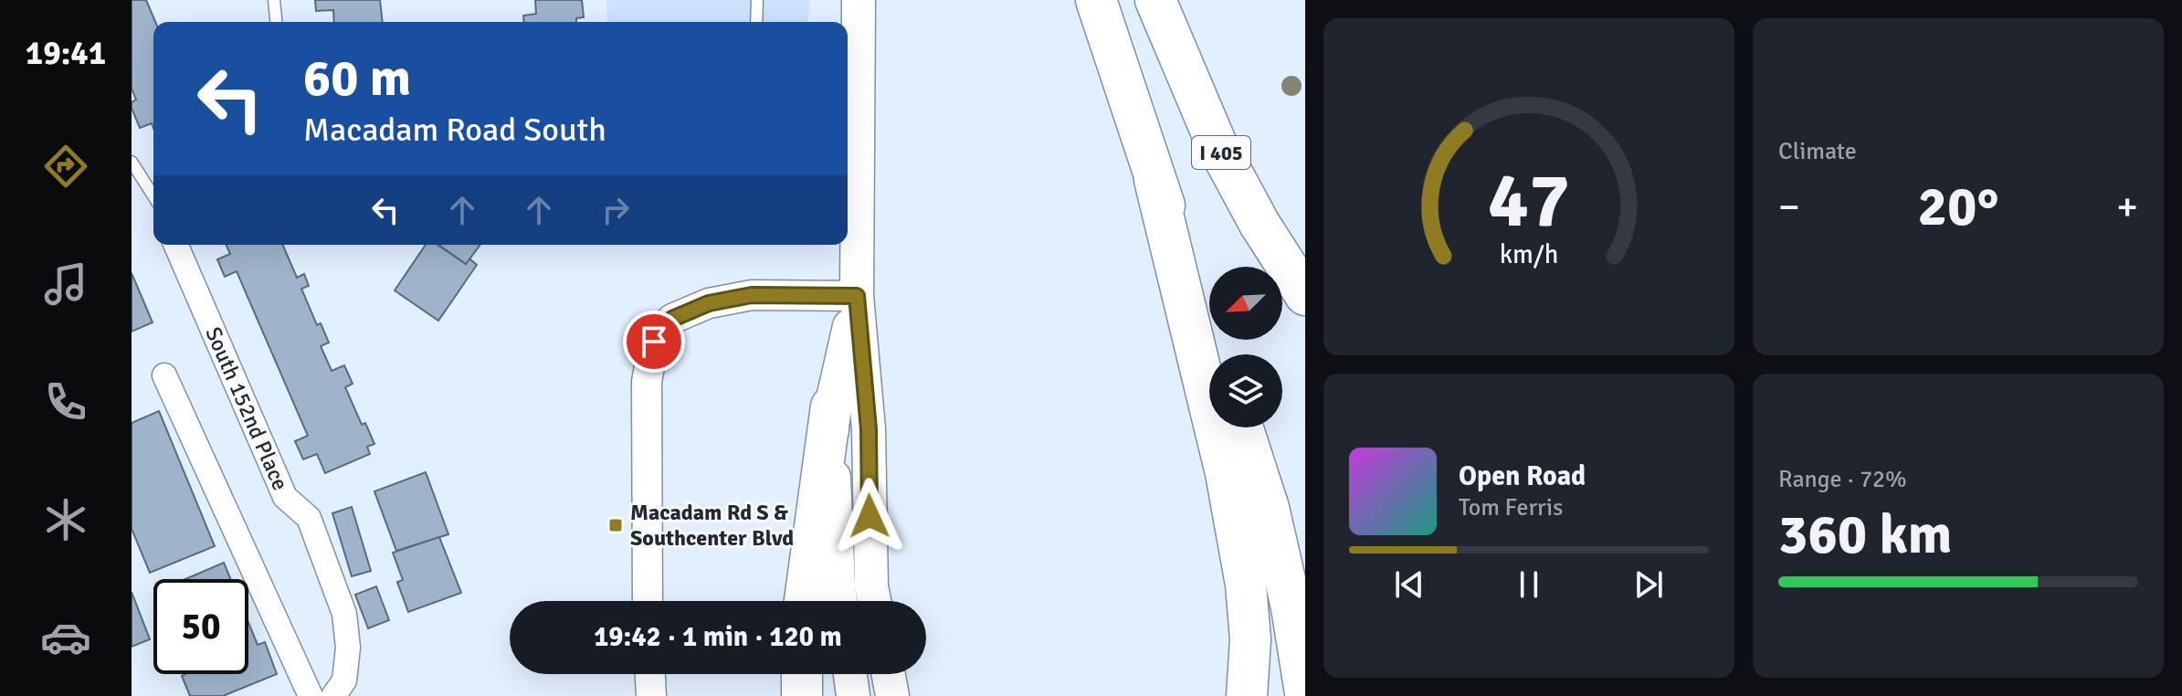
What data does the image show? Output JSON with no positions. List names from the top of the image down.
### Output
{
  "streets": {
    "highway": ["I 405"],
    "street": ["South 152nd Place"]
  },
  "places": {
    "transit": ["Macadam Rd S & Southcenter Blvd"]
  },
  "north": "bottom left",
  "page": {
    "tabs": "19:41",
    "tile": [
      "Climate",
      ["Range · 72%", "360 km"]
    ],
    "turn": ["60 m", "Macadam Road South"],
    "heat": ["−", "20°", "+"],
    "song": ["Open Road", "Tom Ferris"],
    "limit": "50",
    "trip": "19:42 · 1 min · 120 m",
    "gauge": ["47", "km/h"]
  }
}
